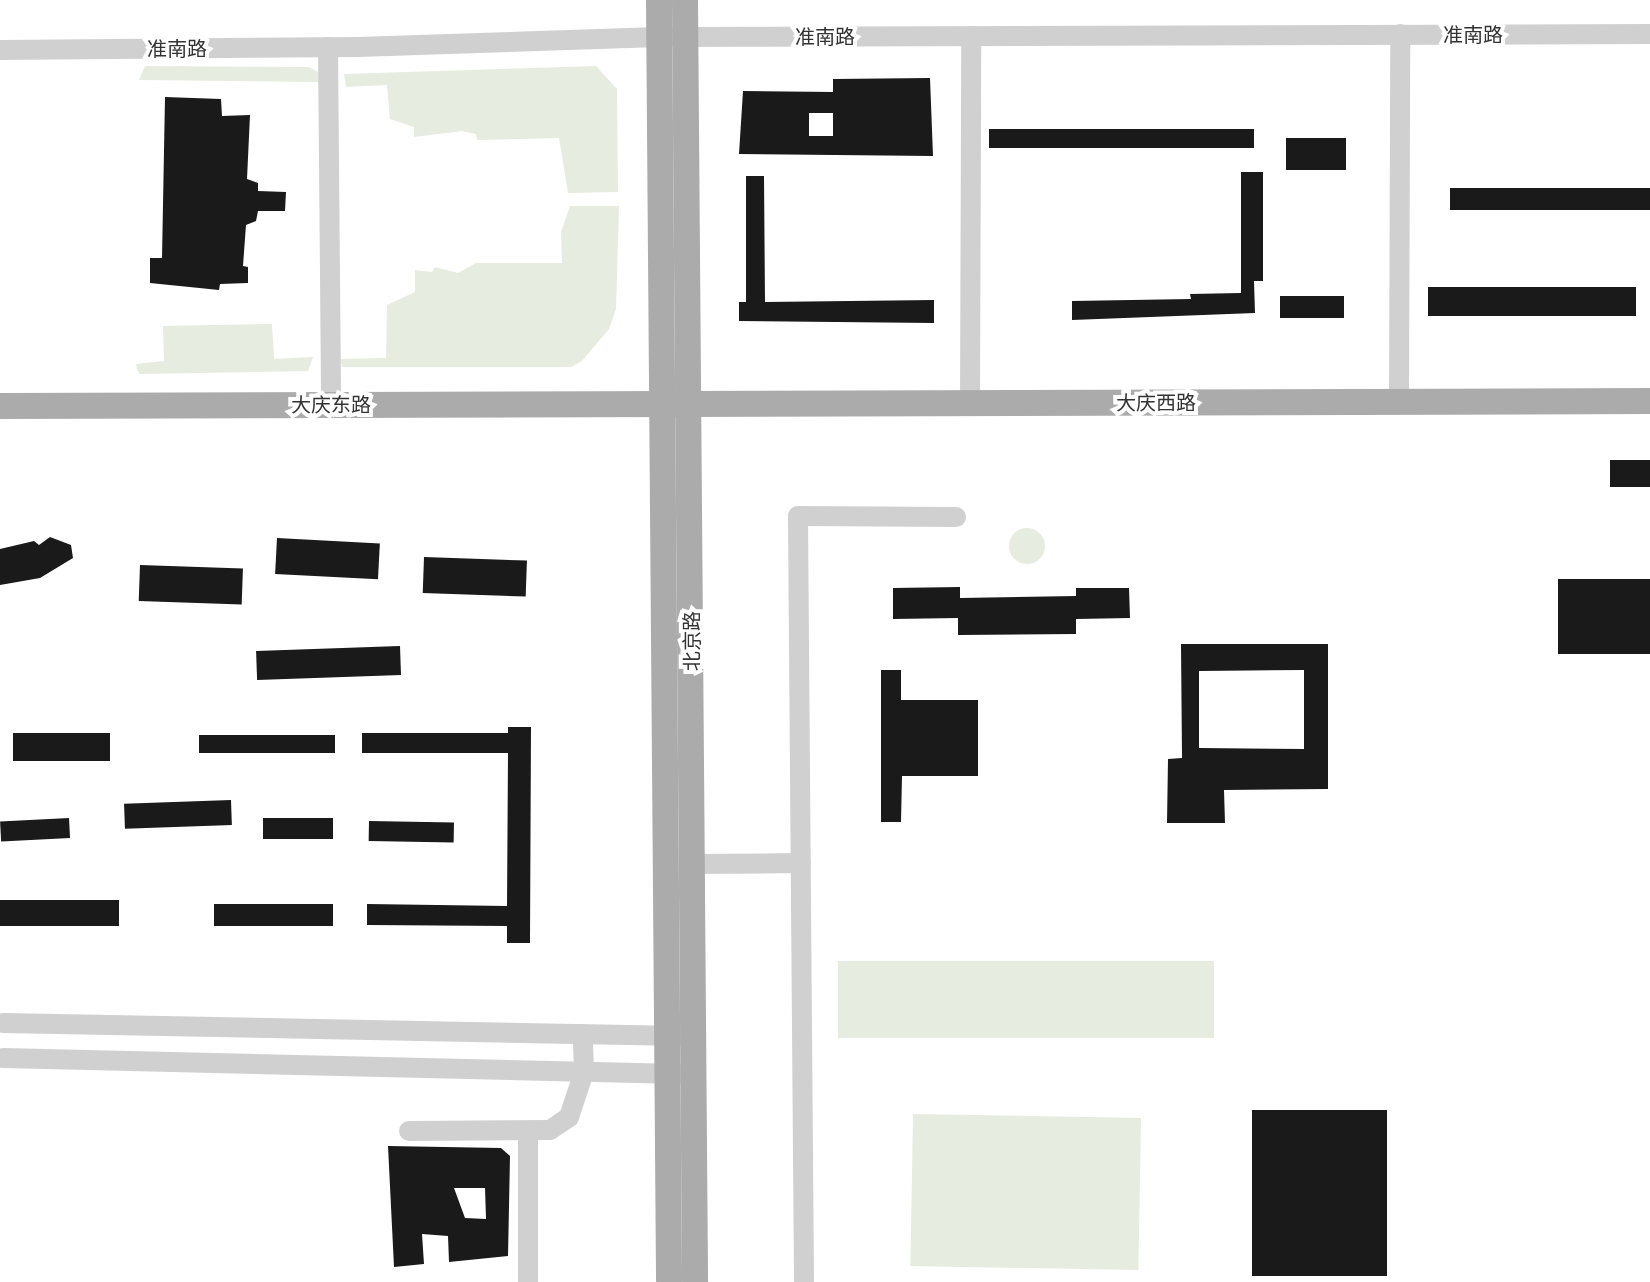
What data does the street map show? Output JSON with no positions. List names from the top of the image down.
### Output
{
  "streets": {
    "main road": ["大庆西路", "大庆东路", "北京路"],
    "street": ["准南路"]
  },
  "crossings": [
    ["准南路", "北京路"],
    ["大庆西路", "大庆东路"],
    ["大庆西路", "北京路"],
    ["大庆东路", "北京路"]
  ]
}
